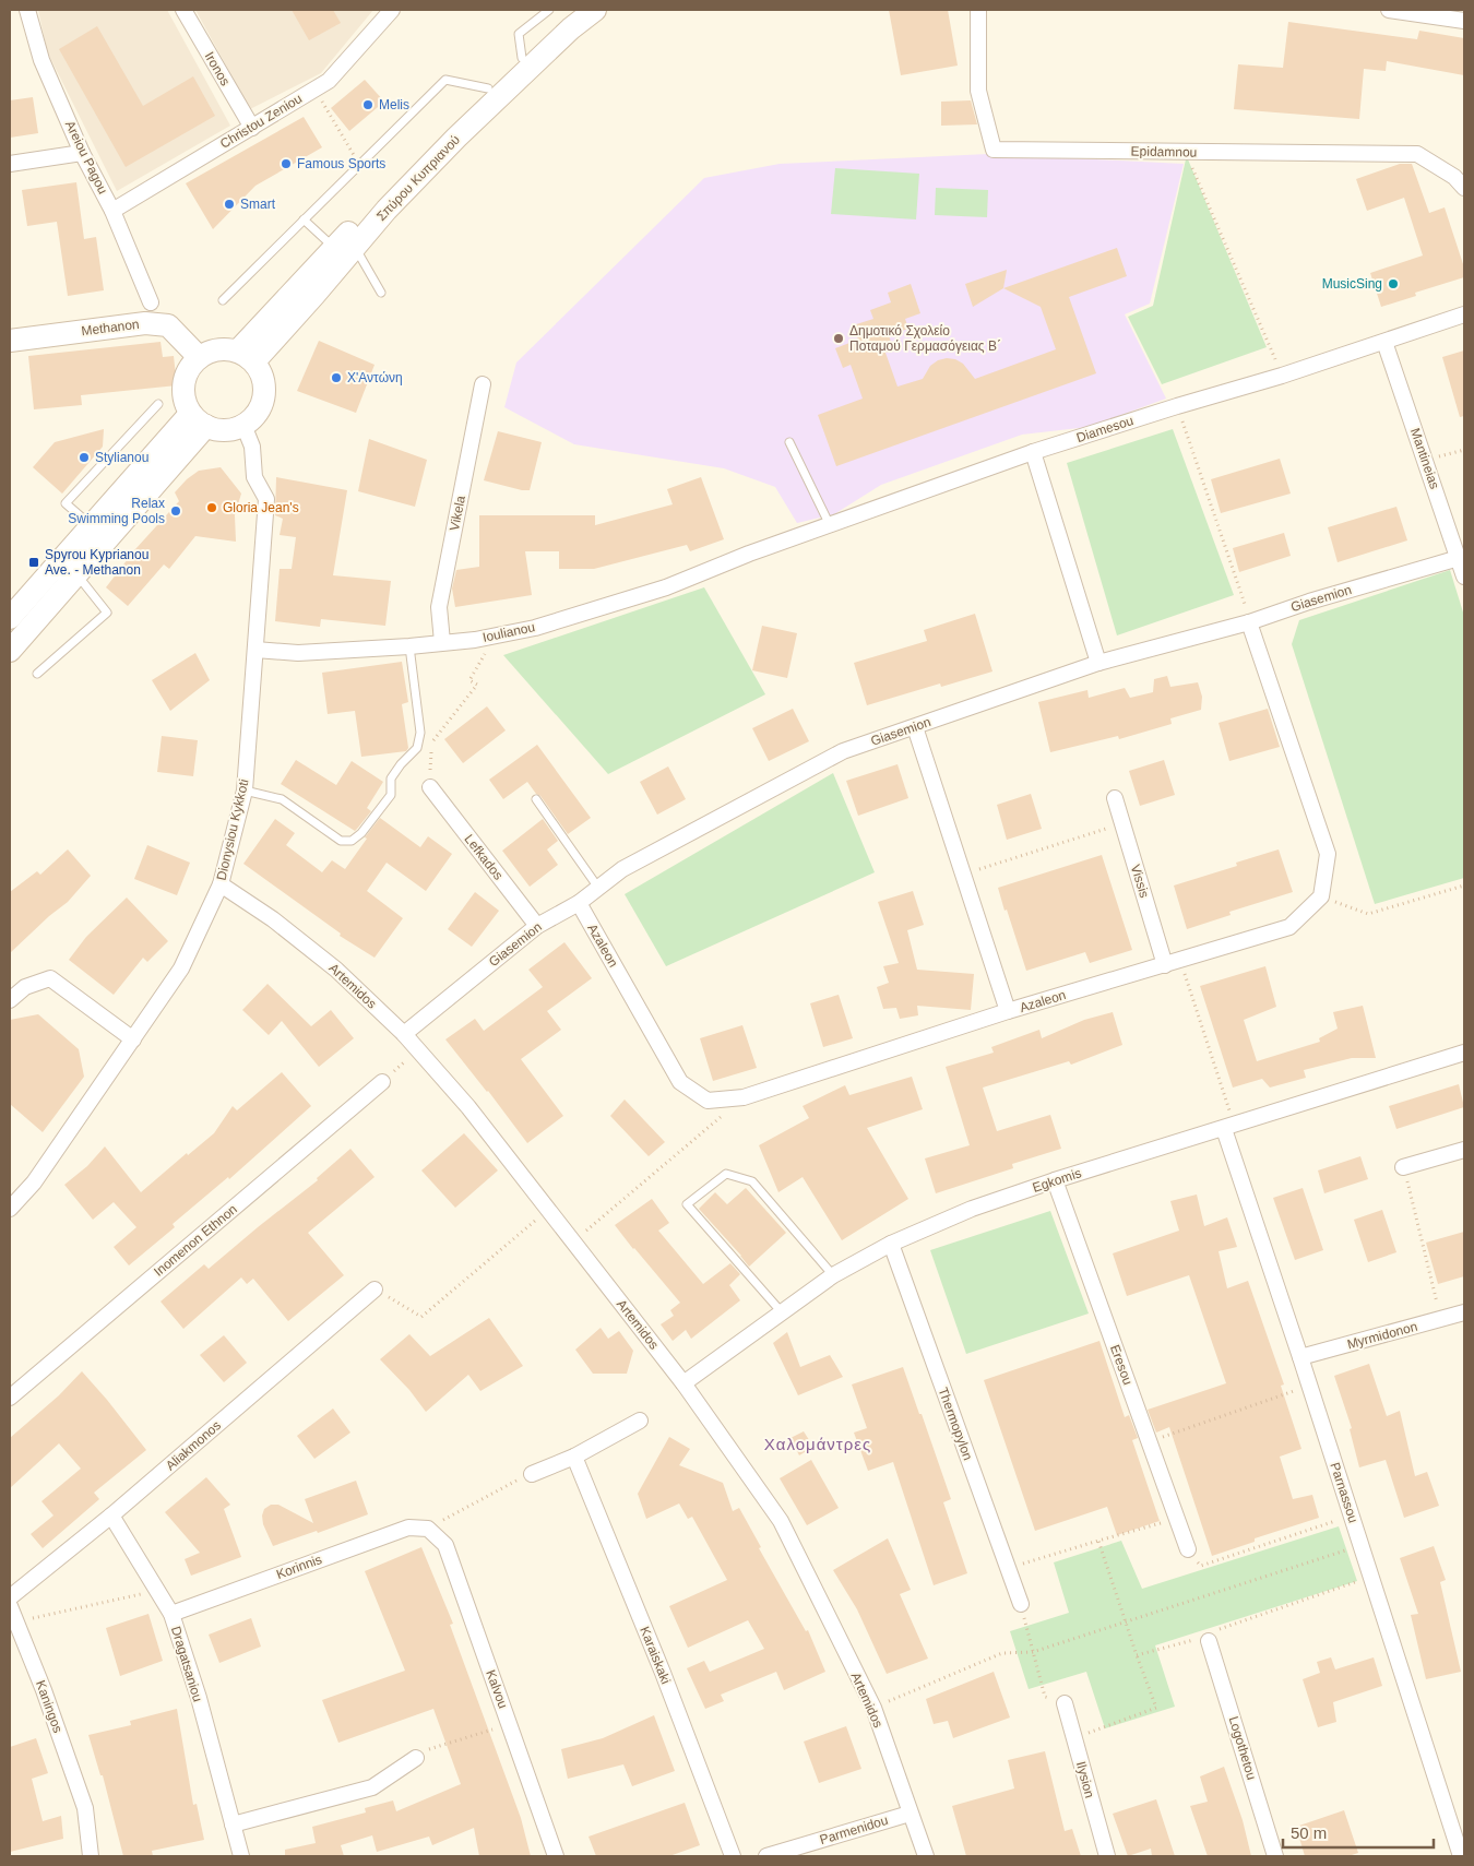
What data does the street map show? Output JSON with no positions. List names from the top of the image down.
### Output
{
  "streets": {
    "main road": ["Σπύρου Κυπριανού", "Methanon"],
    "street": [
      "Ironos",
      "Christou Zeniou",
      "Epidamnou",
      "Areiou Pagou",
      "Diamesou",
      "Mantineias",
      "Vikela",
      "Giasemion",
      "Ioulianou",
      "Dionysiou Kykkoti",
      "Lefkados",
      "Vissis",
      "Azaleon",
      "Artemidos",
      "Egkomis",
      "Inomenon Ethnon",
      "Myrmidonon",
      "Eresou",
      "Thermopylon",
      "Aliakmonos",
      "Parnassou",
      "Korinnis",
      "Karaiskaki",
      "Dragatsaniou",
      "Kalvou",
      "Kaningos",
      "Logothetou",
      "Ilysion",
      "Parmenidou"
    ]
  },
  "crossings": [
    ["Ironos", "Christou Zeniou"],
    ["Christou Zeniou", "Areiou Pagou"],
    ["Σπύρου Κυπριανού", "Methanon"],
    ["Σπύρου Κυπριανού", "Dionysiou Kykkoti"],
    ["Methanon", "Dionysiou Kykkoti"],
    ["Diamesou", "Mantineias"],
    ["Diamesou", "Ioulianou"],
    ["Mantineias", "Giasemion"],
    ["Vikela", "Ioulianou"],
    ["Giasemion", "Lefkados"],
    ["Giasemion", "Azaleon"],
    ["Giasemion", "Artemidos"],
    ["Ioulianou", "Dionysiou Kykkoti"],
    ["Dionysiou Kykkoti", "Artemidos"],
    ["Vissis", "Azaleon"],
    ["Artemidos", "Egkomis"],
    ["Artemidos", "Parmenidou"],
    ["Egkomis", "Eresou"],
    ["Egkomis", "Thermopylon"],
    ["Egkomis", "Parnassou"],
    ["Myrmidonon", "Parnassou"],
    ["Aliakmonos", "Dragatsaniou"],
    ["Korinnis", "Dragatsaniou"],
    ["Korinnis", "Kalvou"]
  ],
  "districts": ["Χαλομάντρες"],
  "places": {
    "other": [
      "Melis",
      "Famous Sports",
      "Smart",
      "MusicSing",
      "Δημοτικό Σχολείο Ποταμού Γερμασόγειας Β΄",
      "Χ'Αντώνη",
      "Stylianou",
      "Gloria Jean's",
      "Relax Swimming Pools"
    ],
    "transit": ["Spyrou Kyprianou Ave. - Methanon"]
  },
  "scale_bar": "50 m"
}
